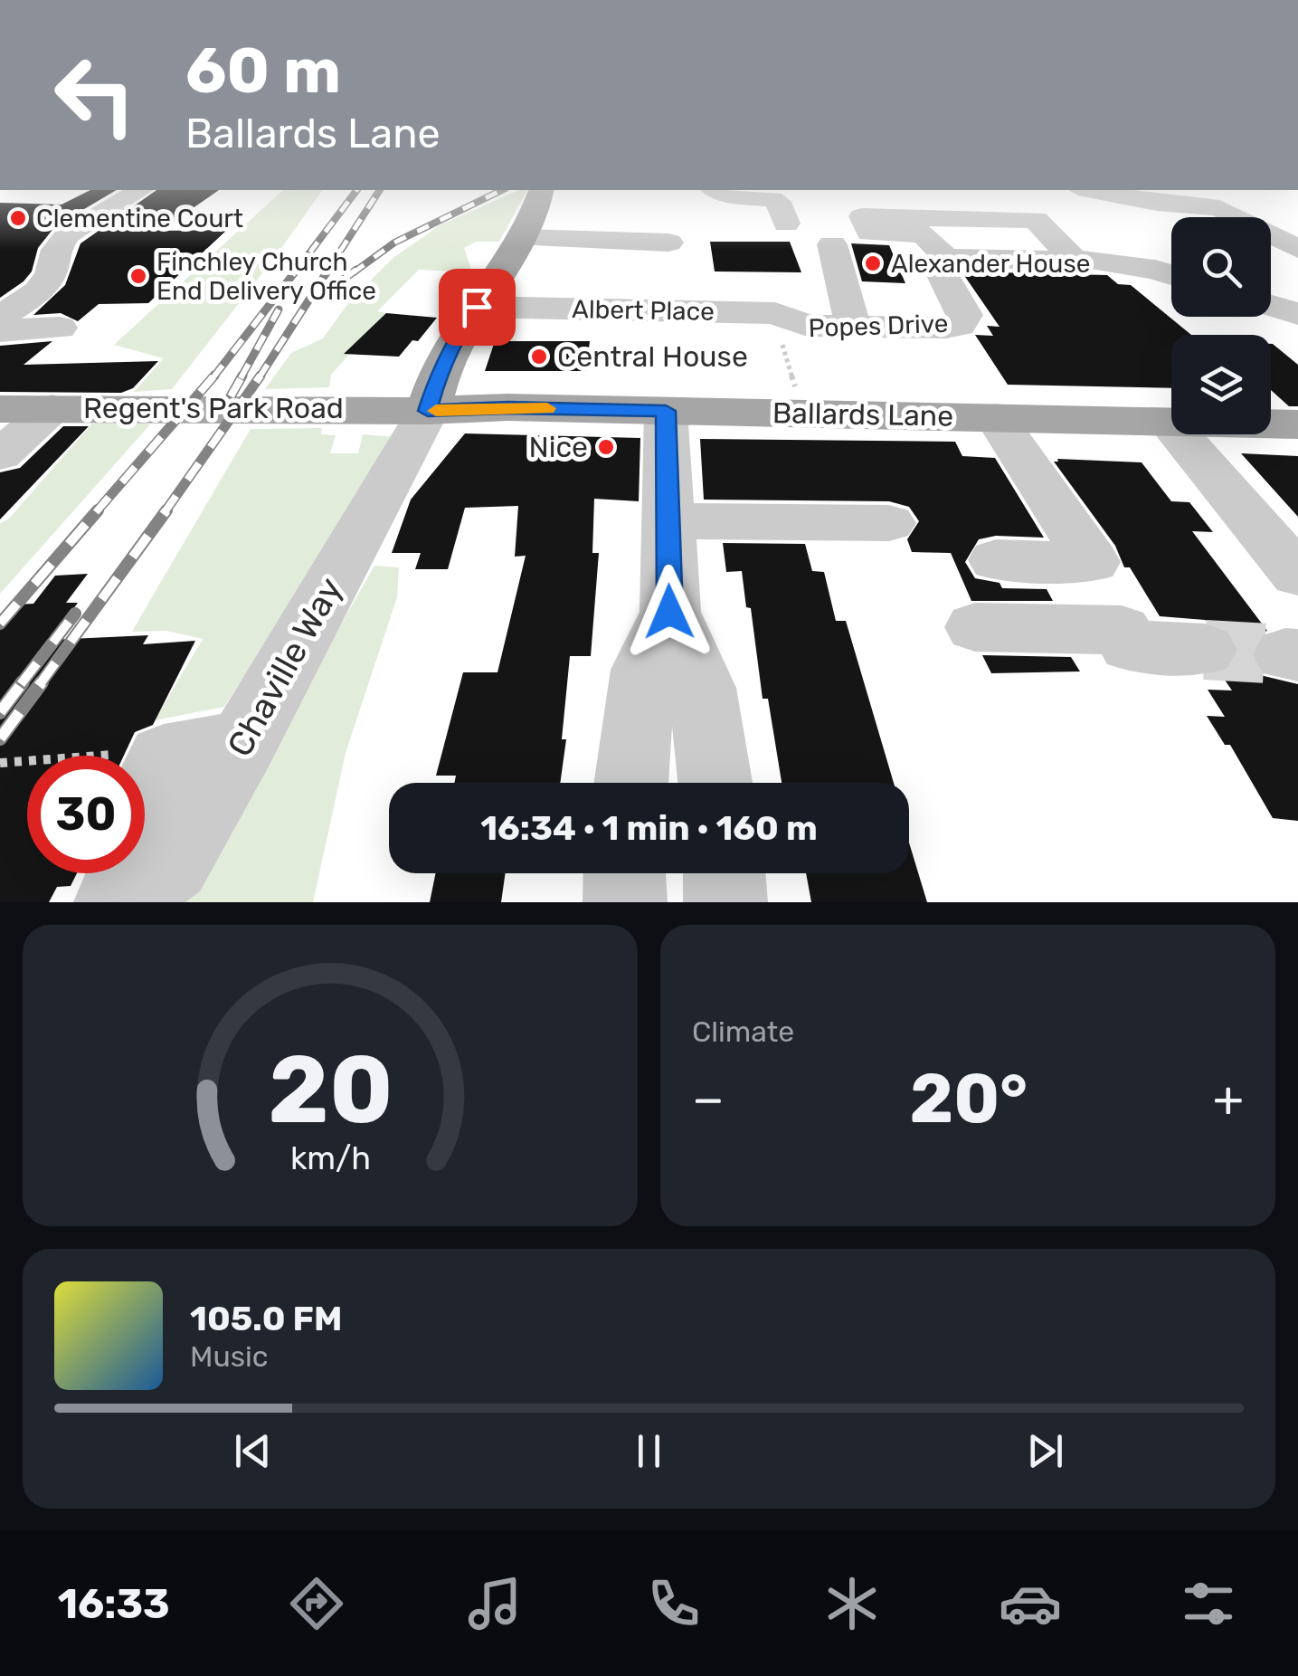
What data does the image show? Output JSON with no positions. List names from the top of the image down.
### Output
{
  "streets": {
    "main road": ["Regent's Park Road", "Ballards Lane"],
    "street": ["Albert Place", "Popes Drive", "Chaville Way"]
  },
  "crossings": [
    ["Albert Place", "Popes Drive"],
    ["Popes Drive", "Ballards Lane"],
    ["Regent's Park Road", "Ballards Lane"],
    ["Regent's Park Road", "Chaville Way"],
    ["Ballards Lane", "Chaville Way"]
  ],
  "places": [
    "Clementine Court",
    "Alexander House",
    "Finchley Church End Delivery Office",
    "Central House",
    "Nice"
  ],
  "page": {
    "turn": ["60 m", "Ballards Lane"],
    "limit": "30",
    "trip": "16:34 · 1 min · 160 m",
    "tile": "Climate",
    "heat": ["−", "20°", "+"],
    "song": ["105.0 FM", "Music"],
    "tabs": "16:33",
    "gauge": ["20", "km/h"]
  }
}
